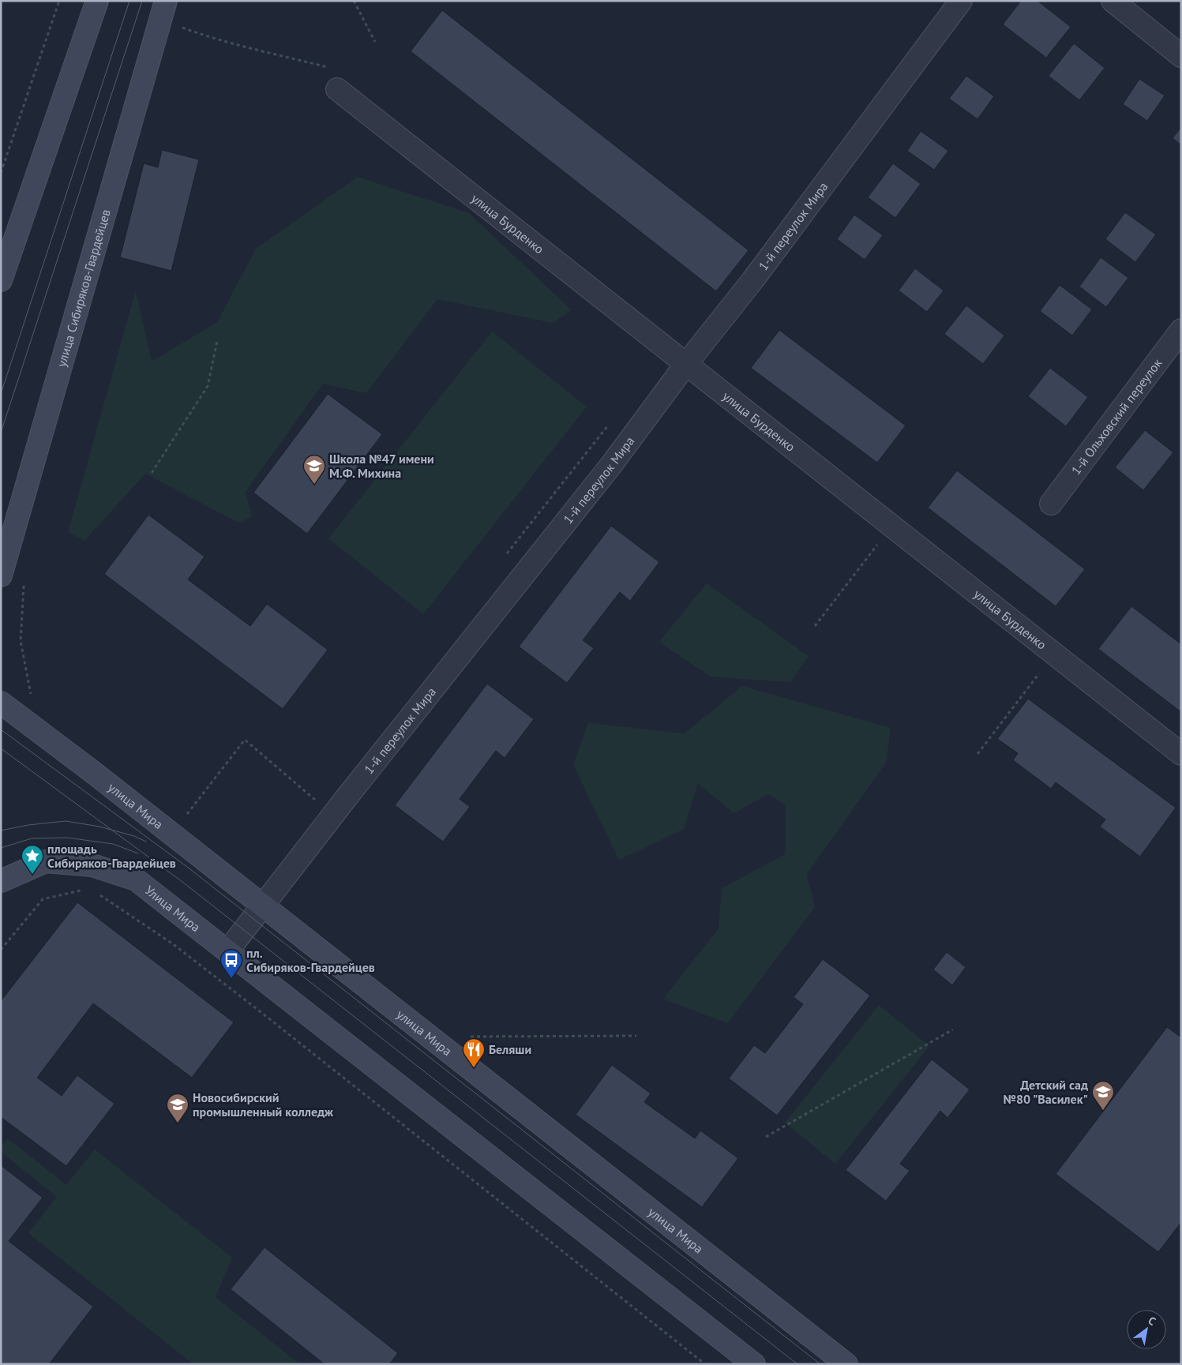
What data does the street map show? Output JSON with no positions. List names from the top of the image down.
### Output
{
  "streets": {
    "street": [
      "улица Бурденко",
      "1-й переулок Мира",
      "улица Сибиряков-Гвардейцев",
      "1-й Ольховский переулок",
      "улица Мира",
      "Улица Мира"
    ]
  },
  "crossings": [
    ["улица Бурденко", "1-й переулок Мира"],
    ["1-й переулок Мира", "улица Мира"],
    ["1-й переулок Мира", "Улица Мира"]
  ],
  "places": {
    "school or university": ["Школа №47 имени М.Ф. Михина", "Детский сад №80 \"Василек\"", "Новосибирский промышленный колледж"],
    "place": ["площадь Сибиряков-Гвардейцев"],
    "bus stop": ["пл. Сибиряков-Гвардейцев"],
    "restaurant": ["Беляши"]
  },
  "north": "top right"
}
